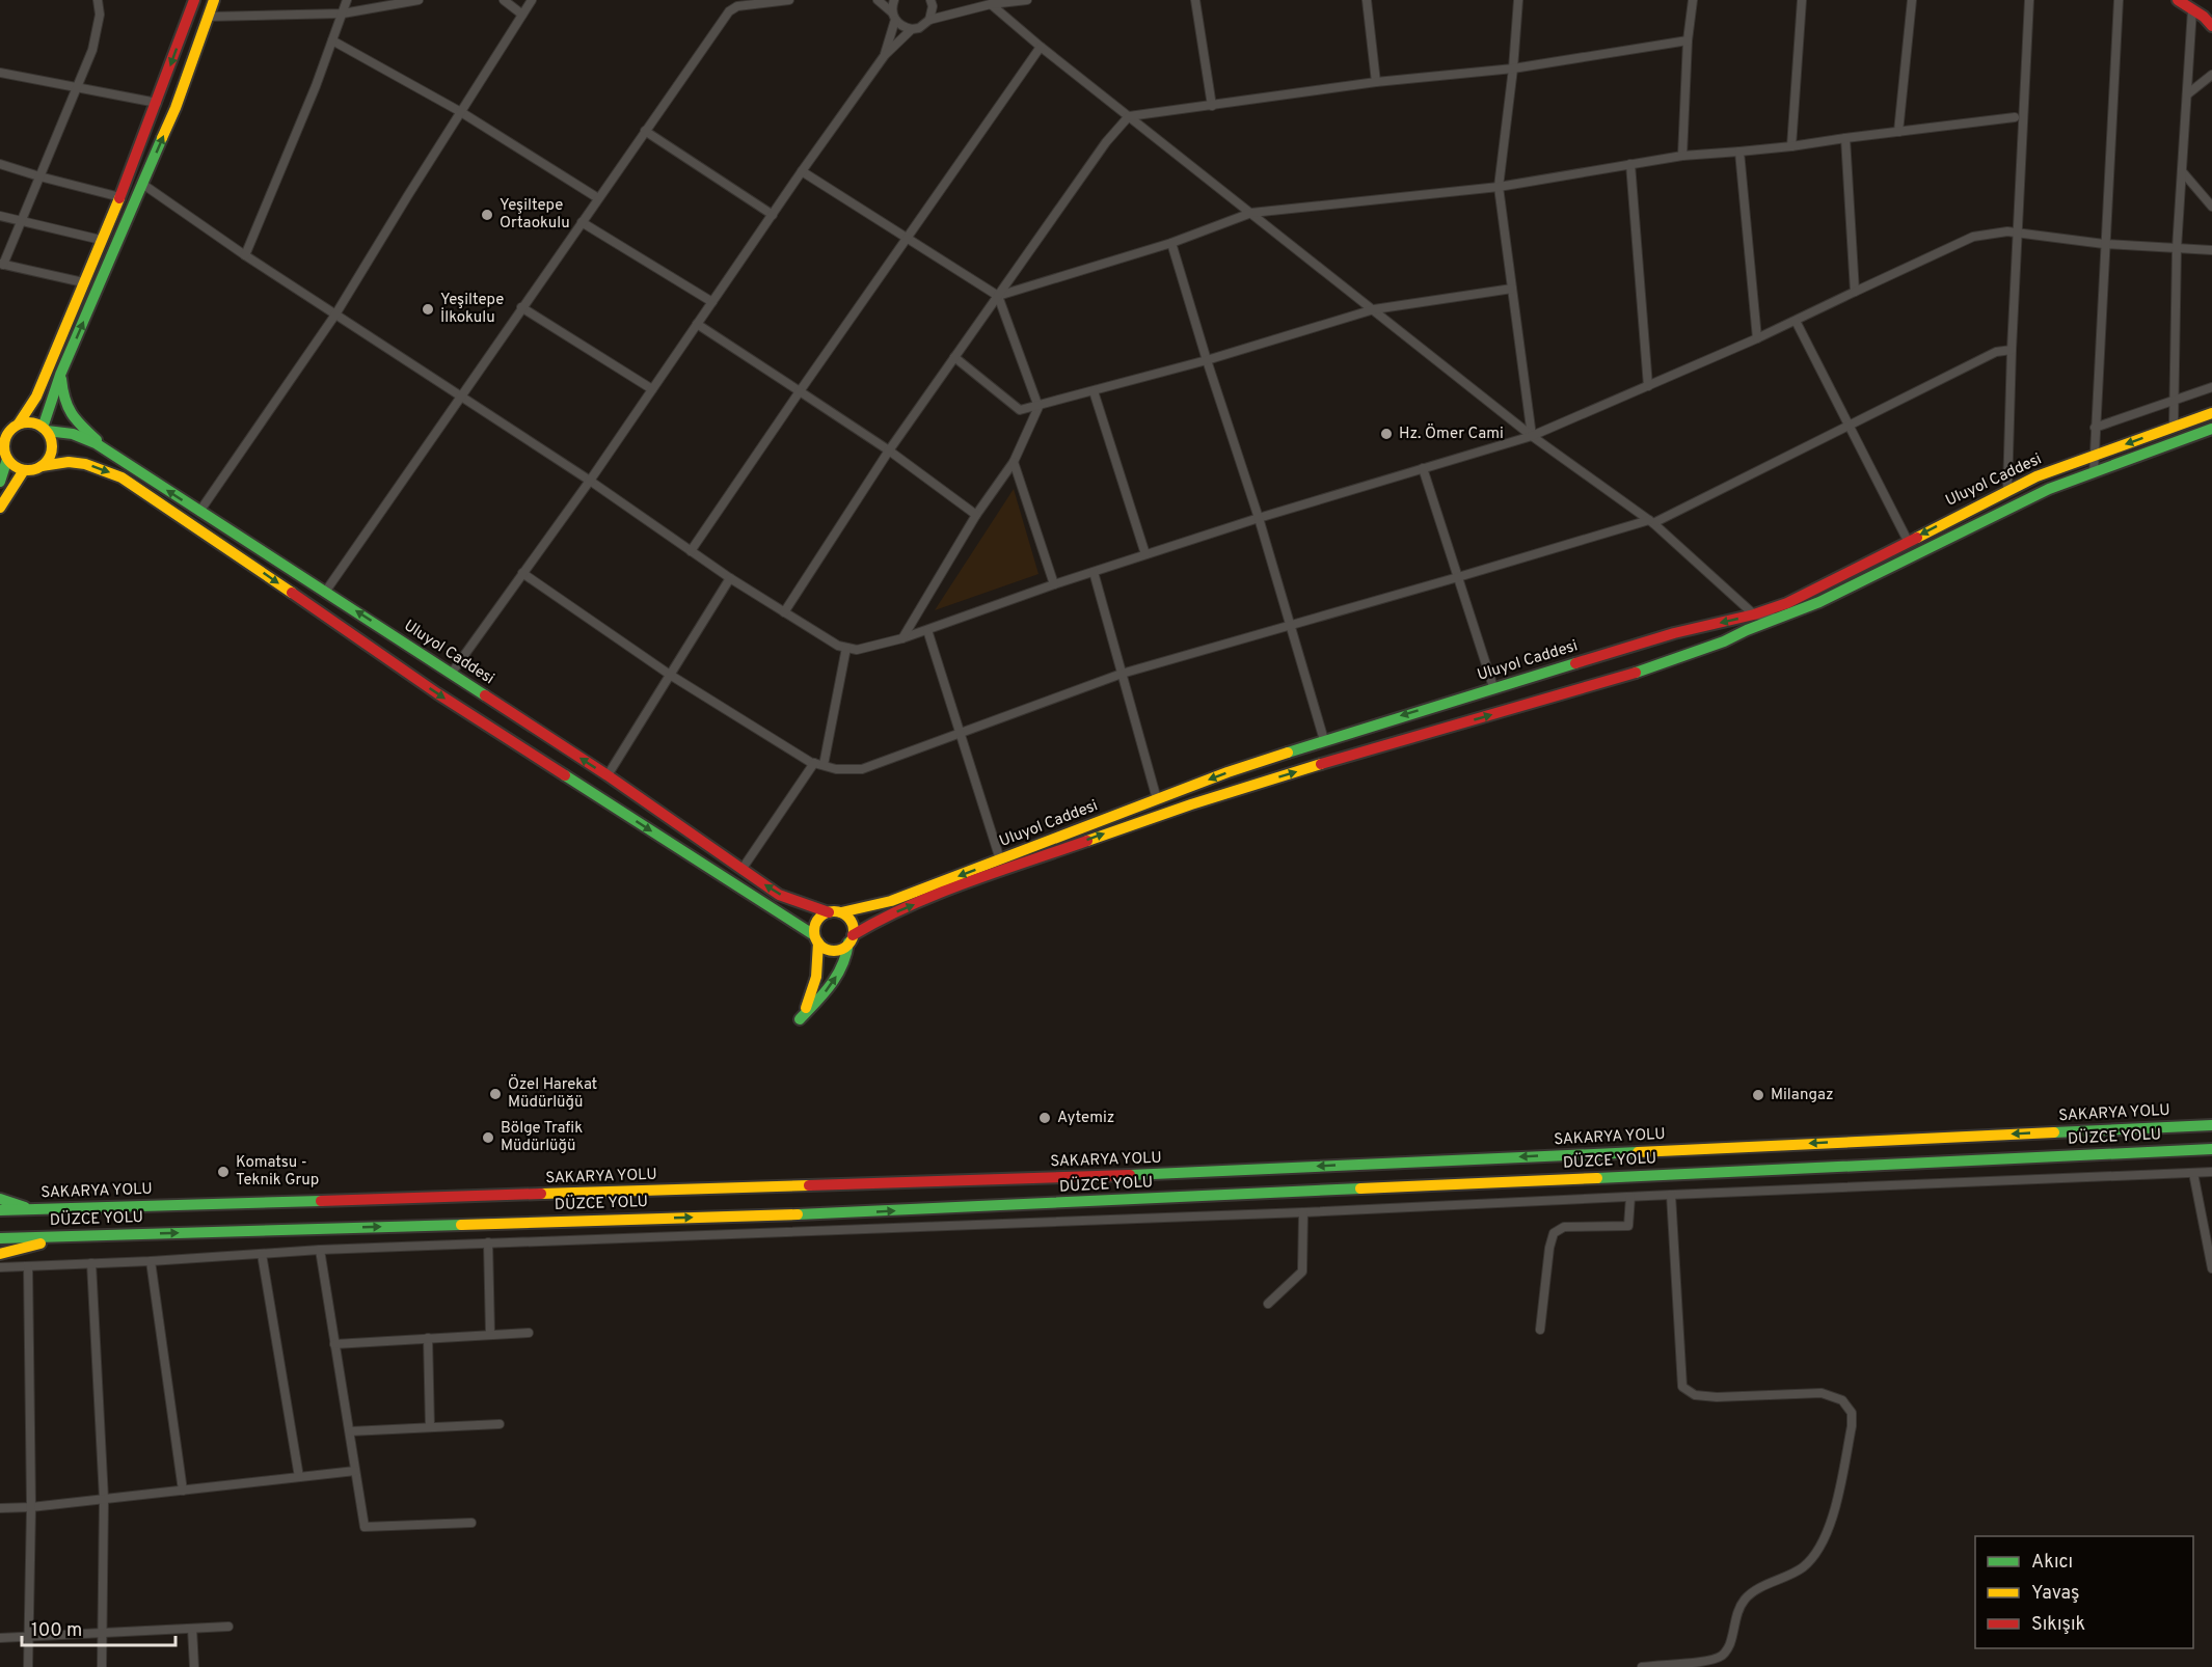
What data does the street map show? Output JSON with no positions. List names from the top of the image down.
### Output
{
  "streets": {
    "main road": ["Uluyol Caddesi", "SAKARYA YOLU", "DÜZCE YOLU"]
  },
  "one_way": ["SAKARYA YOLU", "DÜZCE YOLU"],
  "places": [
    "Yeşiltepe Ortaokulu",
    "Yeşiltepe İlkokulu",
    "Hz. Ömer Cami",
    "Özel Harekat Müdürlüğü",
    "Milangaz",
    "Aytemiz",
    "Bölge Trafik Müdürlüğü",
    "Komatsu - Teknik Grup"
  ],
  "legend": ["Akıcı", "Yavaş", "Sıkışık"],
  "scale_bar": "100 m"
}
